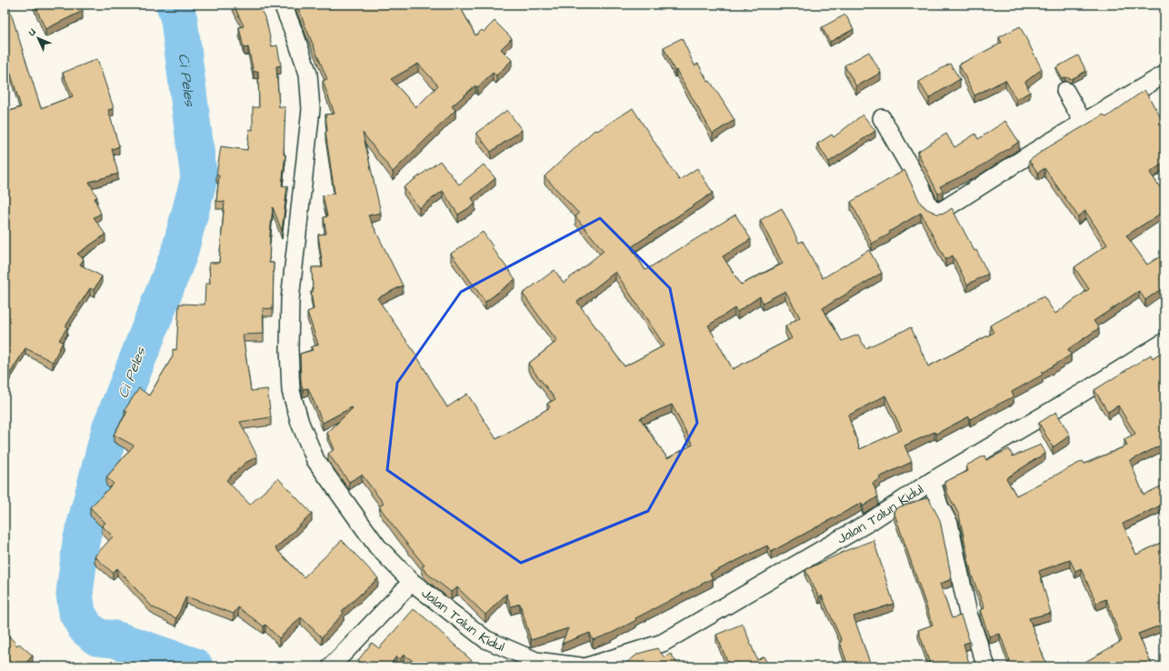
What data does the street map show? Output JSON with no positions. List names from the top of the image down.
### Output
{
  "streets": {
    "street": ["Jalan Talun Kidul"]
  },
  "water": ["Ci Peles"],
  "north": "top left"
}
